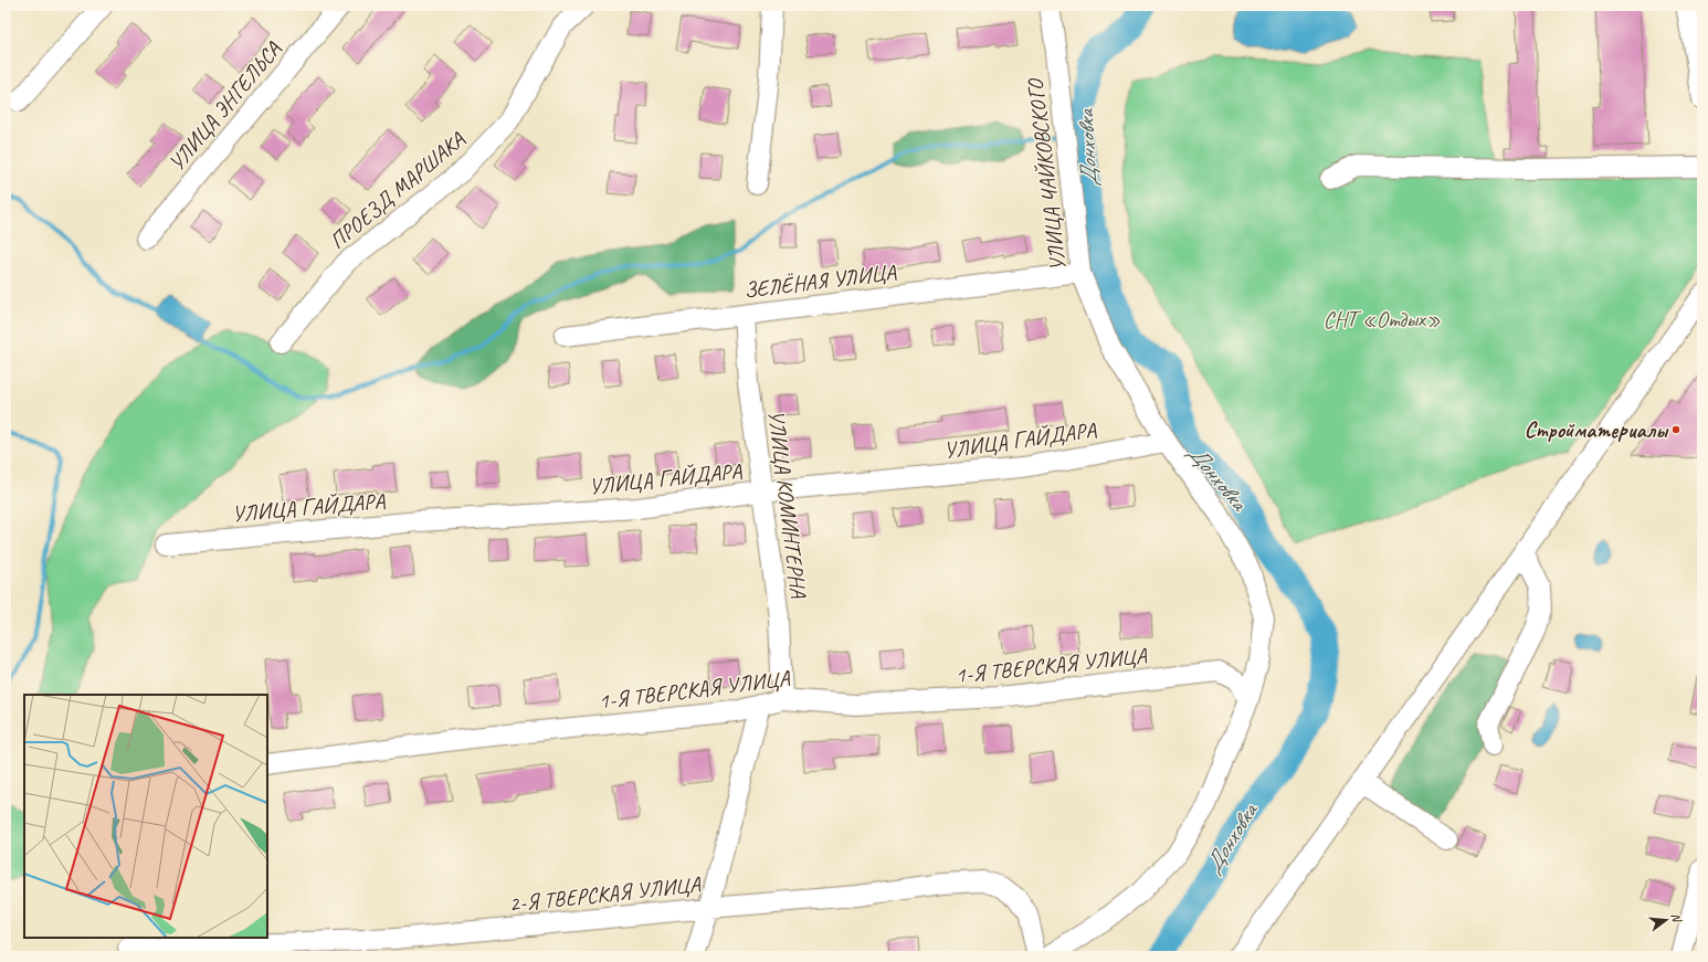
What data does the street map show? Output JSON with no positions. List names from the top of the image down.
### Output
{
  "streets": {
    "street": [
      "УЛИЦА ЭНГЕЛЬСА",
      "УЛИЦА ЧАЙКОВСКОГО",
      "ПРОЕЗД МАРШАКА",
      "ЗЕЛЁНАЯ УЛИЦА",
      "УЛИЦА ГАЙДАРА",
      "УЛИЦА КОМИНТЕРНА",
      "1-Я ТВЕРСКАЯ УЛИЦА",
      "2-Я ТВЕРСКАЯ УЛИЦА"
    ]
  },
  "crossings": [
    ["УЛИЦА ЧАЙКОВСКОГО", "ЗЕЛЁНАЯ УЛИЦА"],
    ["УЛИЦА ЧАЙКОВСКОГО", "УЛИЦА ГАЙДАРА"],
    ["УЛИЦА ЧАЙКОВСКОГО", "1-Я ТВЕРСКАЯ УЛИЦА"],
    ["ЗЕЛЁНАЯ УЛИЦА", "УЛИЦА КОМИНТЕРНА"],
    ["УЛИЦА ГАЙДАРА", "УЛИЦА КОМИНТЕРНА"],
    ["УЛИЦА КОМИНТЕРНА", "1-Я ТВЕРСКАЯ УЛИЦА"]
  ],
  "water": ["Донховка"],
  "parks": ["СНТ «Отдых»"],
  "places": ["Стройматериалы"],
  "north": "right"
}
